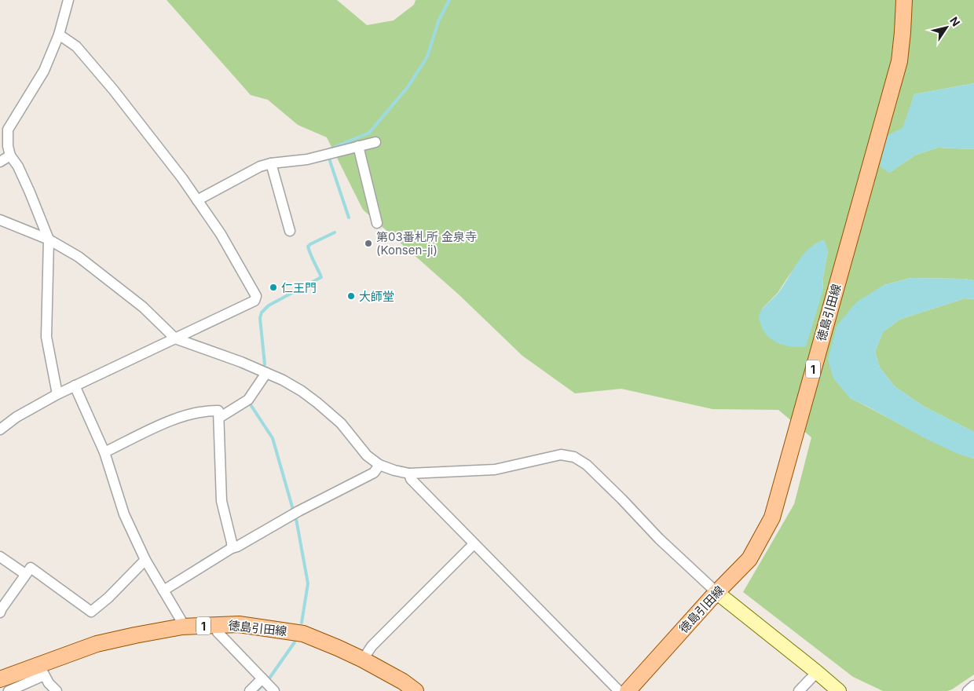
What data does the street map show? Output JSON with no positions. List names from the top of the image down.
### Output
{
  "streets": {
    "main road": ["徳島引田線", "1"]
  },
  "places": ["第03番札所 金泉寺 (Konsen-ji)", "仁王門", "大師堂"],
  "north": "top right"
}
